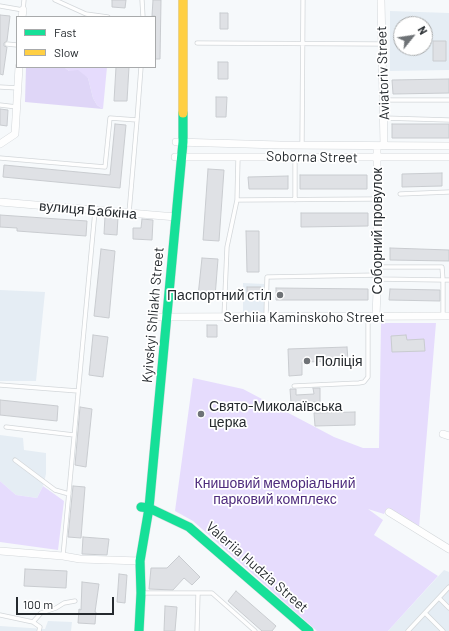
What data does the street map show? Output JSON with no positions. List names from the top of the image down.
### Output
{
  "streets": {
    "main road": ["Kyivskyi Shliakh Street", "Valeriia Hudzia Street"],
    "street": [
      "Aviatoriv Street",
      "Soborna Street",
      "вулиця Бабкіна",
      "Соборний провулок",
      "Serhiia Kaminskoho Street"
    ]
  },
  "crossings": [
    ["Aviatoriv Street", "Soborna Street"],
    ["Aviatoriv Street", "Соборний провулок"],
    ["Soborna Street", "Соборний провулок"],
    ["Soborna Street", "Kyivskyi Shliakh Street"],
    ["вулиця Бабкіна", "Kyivskyi Shliakh Street"],
    ["Соборний провулок", "Serhiia Kaminskoho Street"],
    ["Kyivskyi Shliakh Street", "Serhiia Kaminskoho Street"],
    ["Kyivskyi Shliakh Street", "Valeriia Hudzia Street"]
  ],
  "parks": ["Книшовий меморіальний парковий комплекс"],
  "places": ["Паспортний стіл", "Поліція", "Свято-Миколаївська церка"],
  "legend": ["Fast", "Slow"],
  "scale_bar": "100 m",
  "north": "top right"
}
